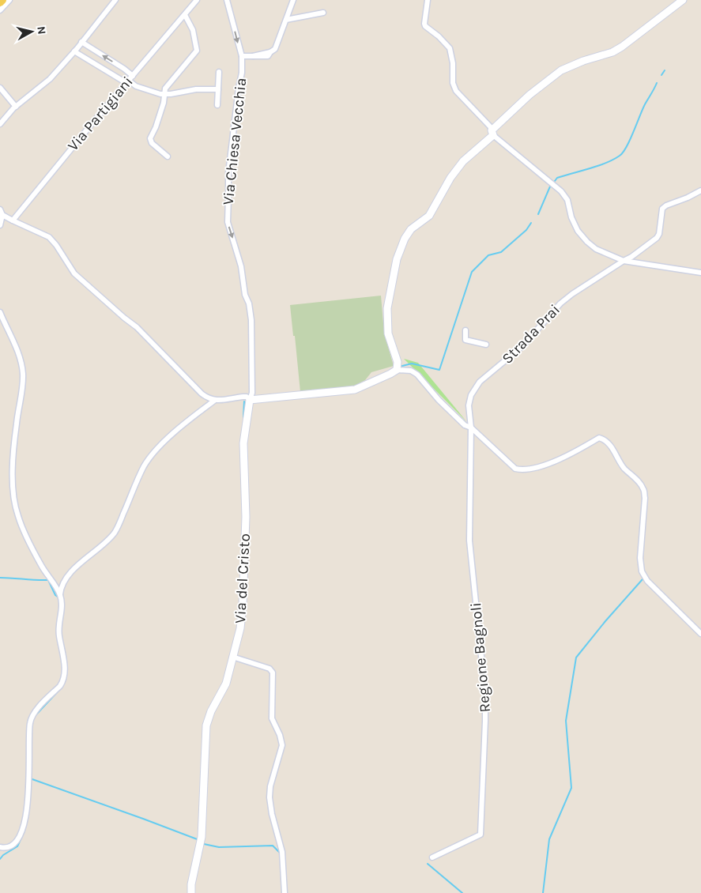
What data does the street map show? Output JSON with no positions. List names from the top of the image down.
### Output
{
  "streets": {
    "street": [
      "Via Partigiani",
      "Via Chiesa Vecchia",
      "Strada Prai",
      "Via del Cristo",
      "Regione Bagnoli"
    ]
  },
  "crossings": [
    ["Via Chiesa Vecchia", "Via del Cristo"],
    ["Strada Prai", "Regione Bagnoli"]
  ],
  "one_way": ["Via Chiesa Vecchia"],
  "north": "right"
}
